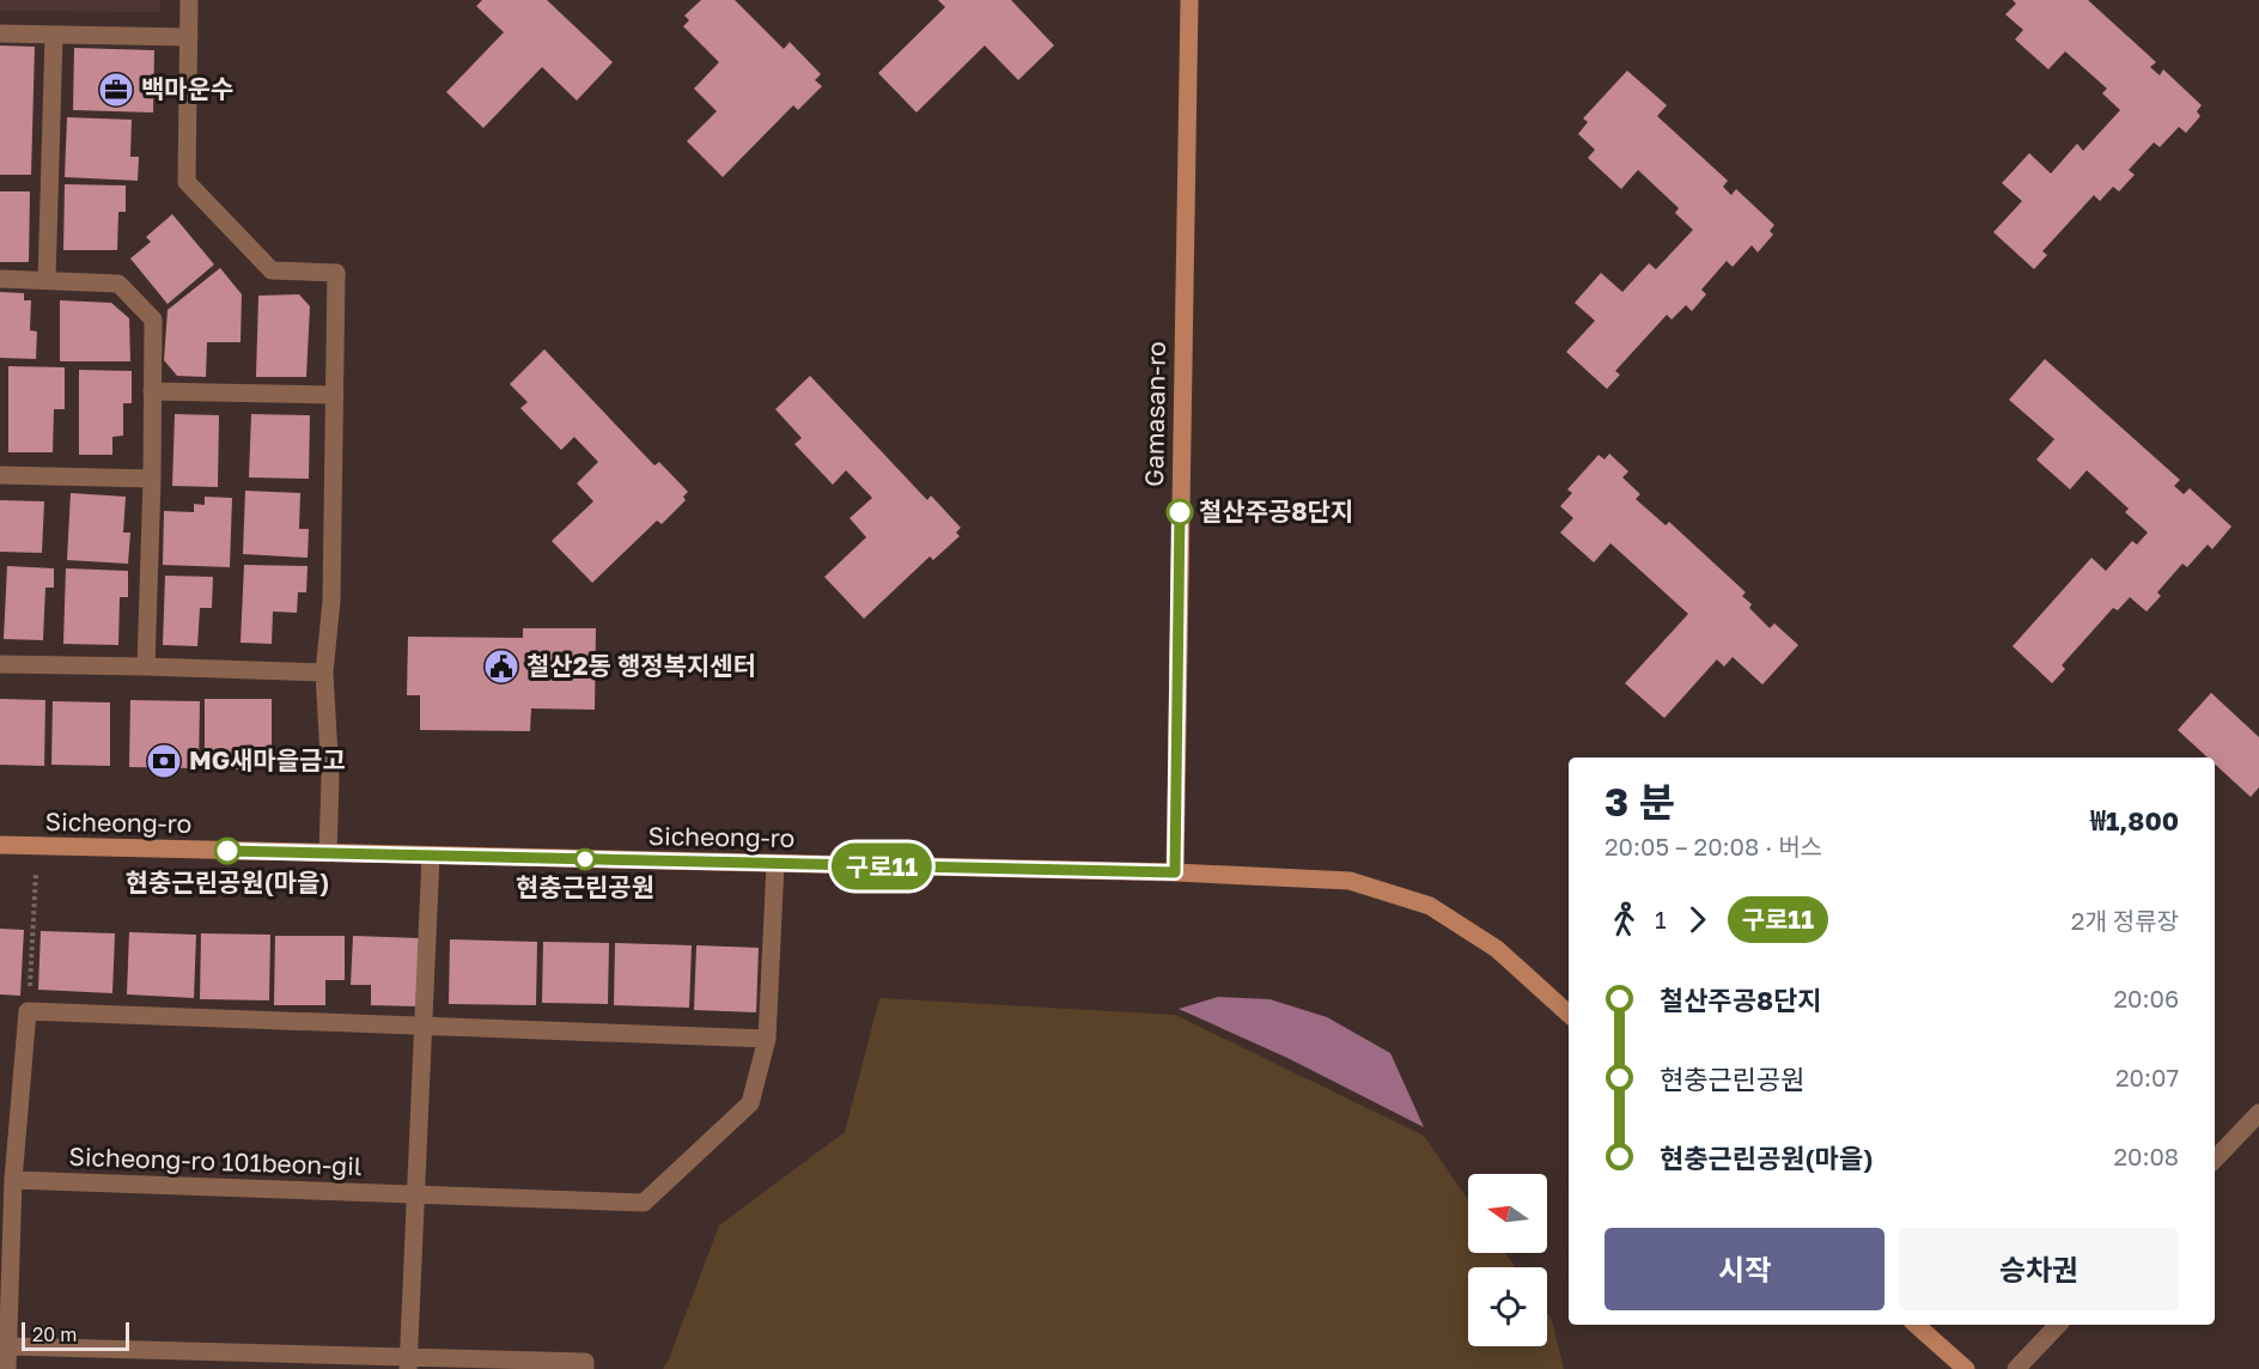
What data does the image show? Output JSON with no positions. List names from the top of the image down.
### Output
{
  "streets": {
    "main road": ["Gamasan-ro", "Sicheong-ro"],
    "street": ["Sicheong-ro 101beon-gil"]
  },
  "crossings": [
    ["Gamasan-ro", "Sicheong-ro"],
    ["Sicheong-ro", "Sicheong-ro 101beon-gil"]
  ],
  "places": {
    "office": ["백마운수"],
    "other": ["철산주공8단지", "현충근린공원(마을)", "현충근린공원"],
    "public building": ["철산2동 행정복지센터"],
    "bank": ["MG새마을금고"]
  },
  "lines": ["bus line 구로11"],
  "scale_bar": "20 m",
  "north": "left",
  "page": {
    "on_map": "구로11",
    "heading": ["3 분", "20:05 – 20:08 · 버스", "₩1,800"],
    "legs": ["1", "구로11", "2개 정류장"],
    "list": [
      {
        "name": "철산주공8단지",
        "value": "20:06"
      },
      {
        "name": "현충근린공원",
        "value": "20:07"
      },
      {
        "name": "현충근린공원(마을)",
        "value": "20:08"
      }
    ],
    "buttons": ["시작", "승차권"],
    "scale": "20 m"
  }
}
